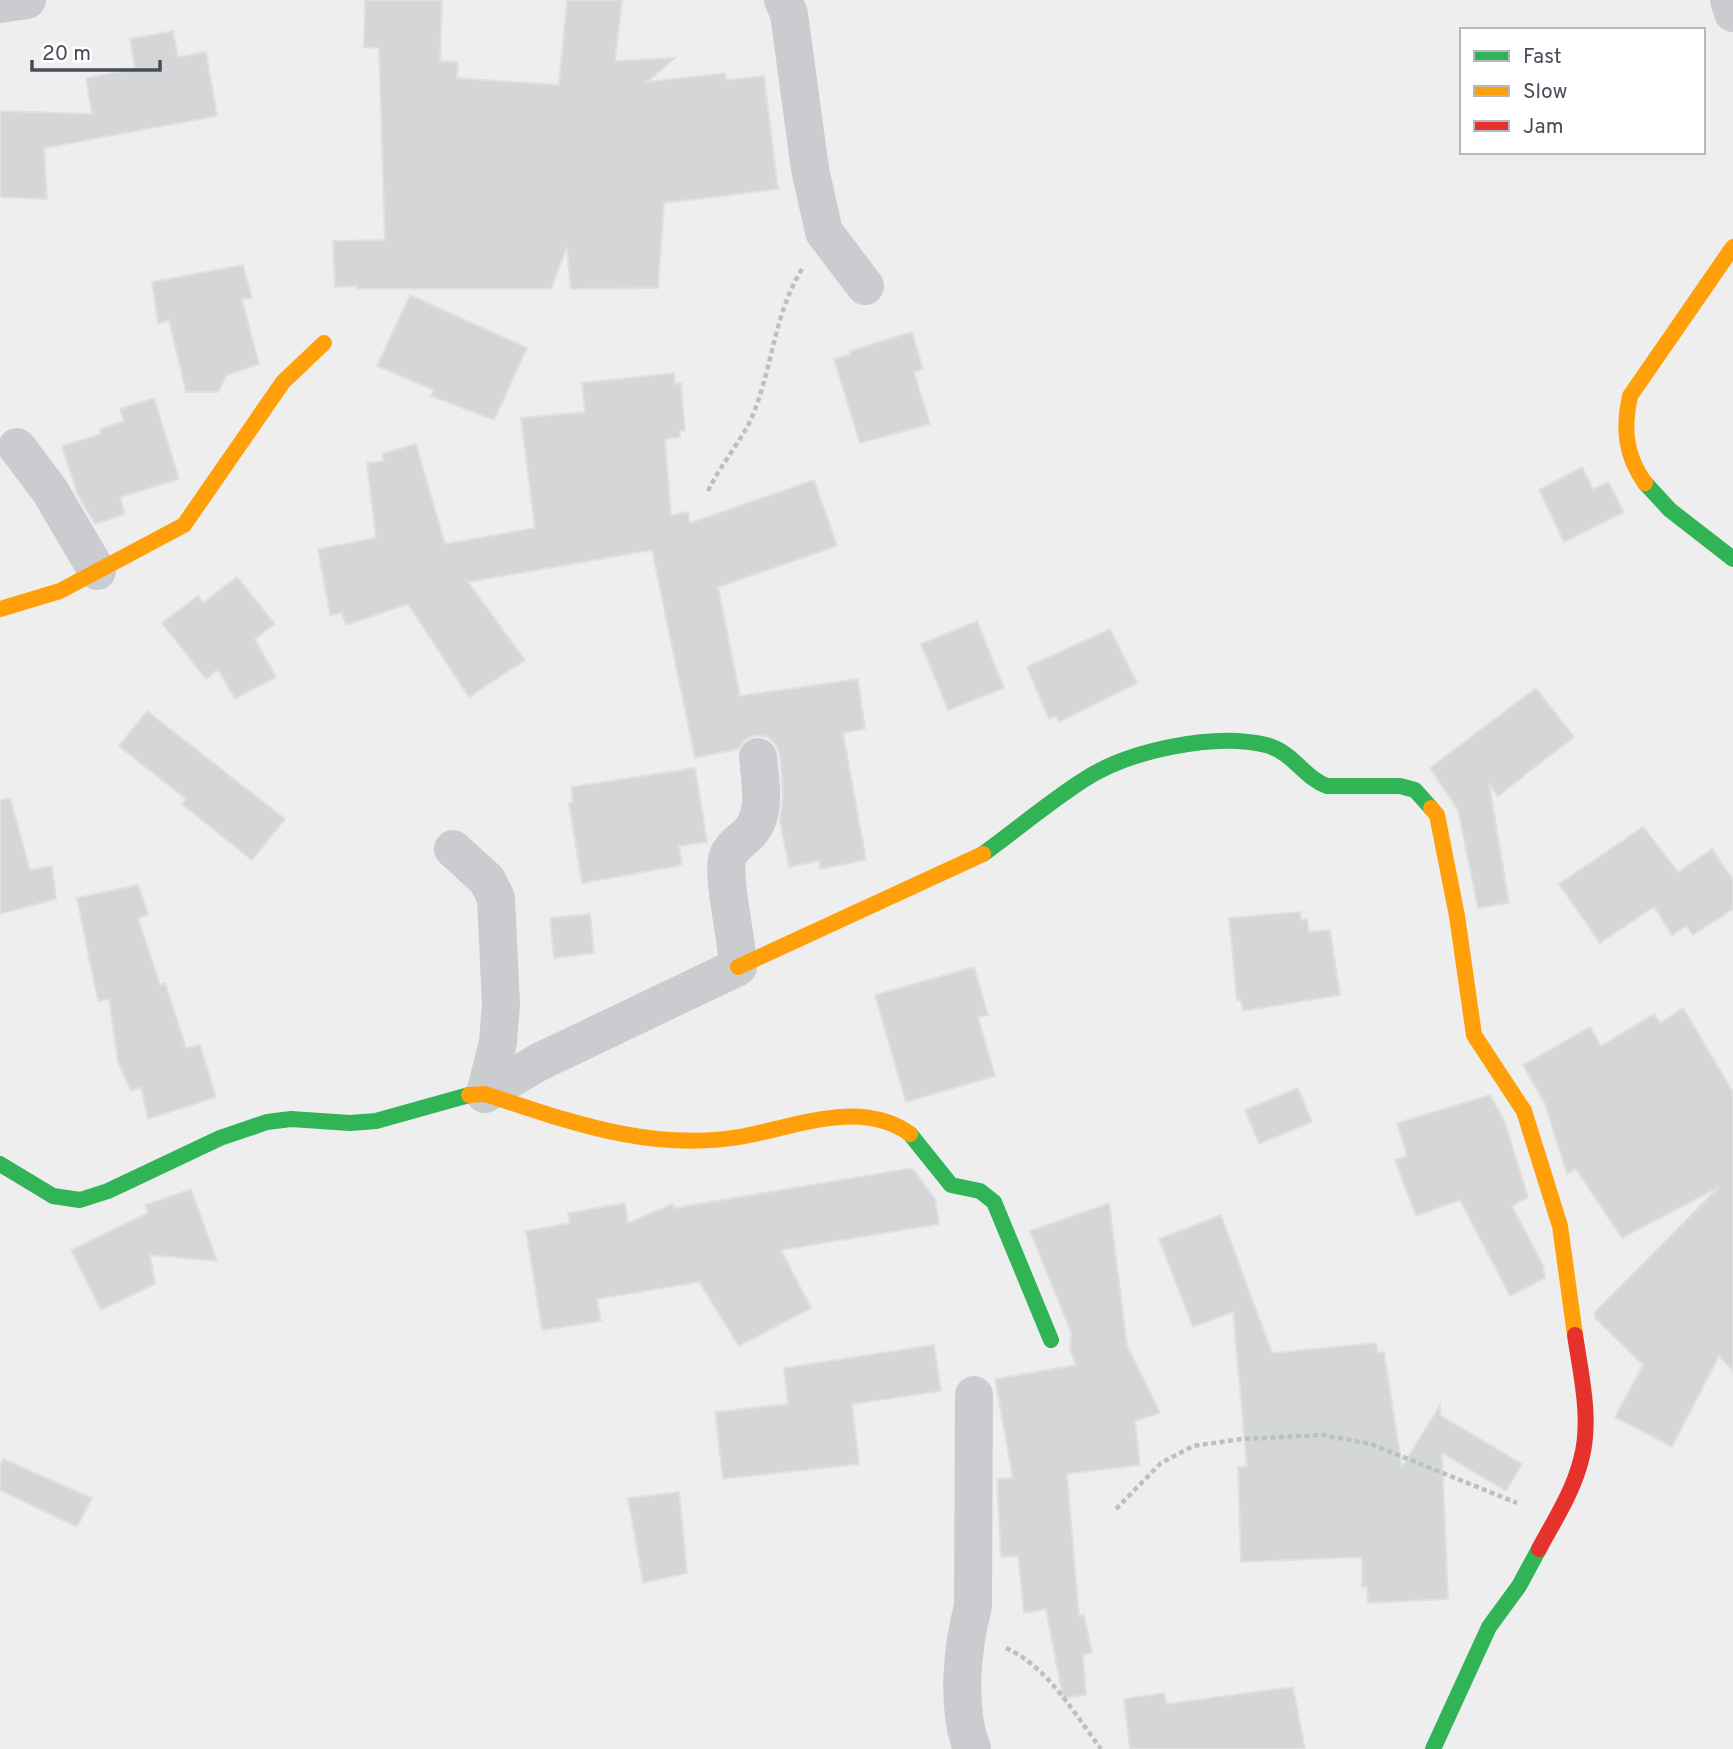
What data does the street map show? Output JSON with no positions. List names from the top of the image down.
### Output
{
  "legend": ["Fast", "Slow", "Jam"],
  "scale_bar": "20 m"
}
